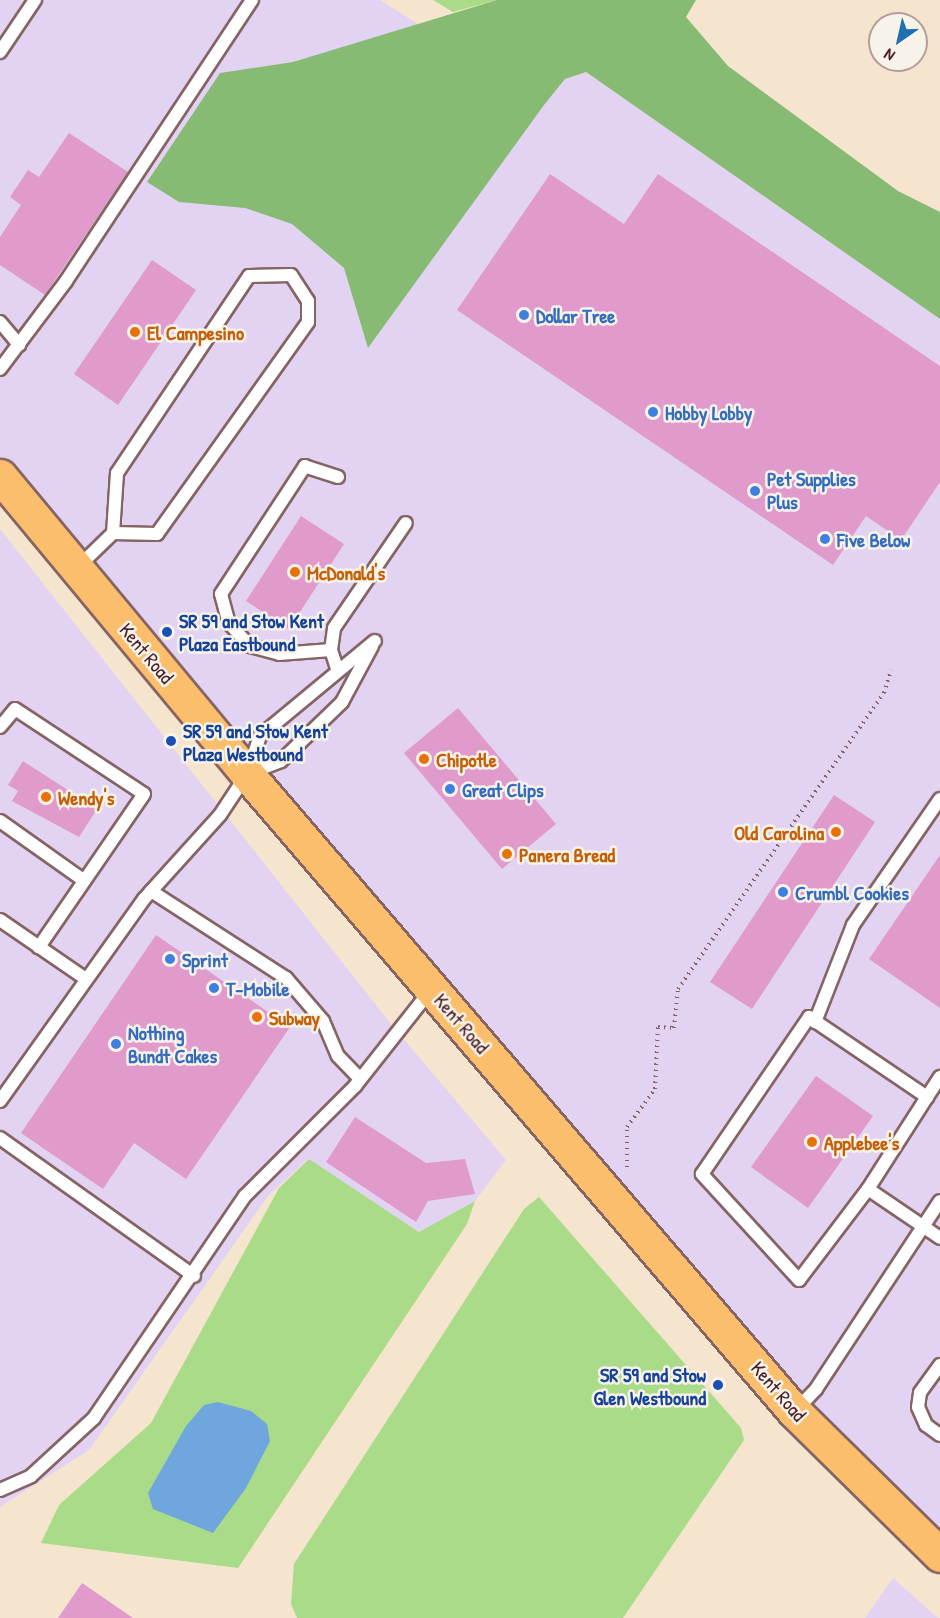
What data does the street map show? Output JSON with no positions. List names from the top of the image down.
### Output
{
  "streets": {
    "main road": ["Kent Road"]
  },
  "places": [
    "Dollar Tree",
    "El Campesino",
    "Hobby Lobby",
    "Pet Supplies Plus",
    "Five Below",
    "McDonald's",
    "SR 59 and Stow Kent Plaza Eastbound",
    "SR 59 and Stow Kent Plaza Westbound",
    "Chipotle",
    "Great Clips",
    "Wendy's",
    "Old Carolina",
    "Panera Bread",
    "Crumbl Cookies",
    "Sprint",
    "T-Mobile",
    "Subway",
    "Nothing Bundt Cakes",
    "Applebee's",
    "SR 59 and Stow Glen Westbound"
  ],
  "north": "bottom left"
}
